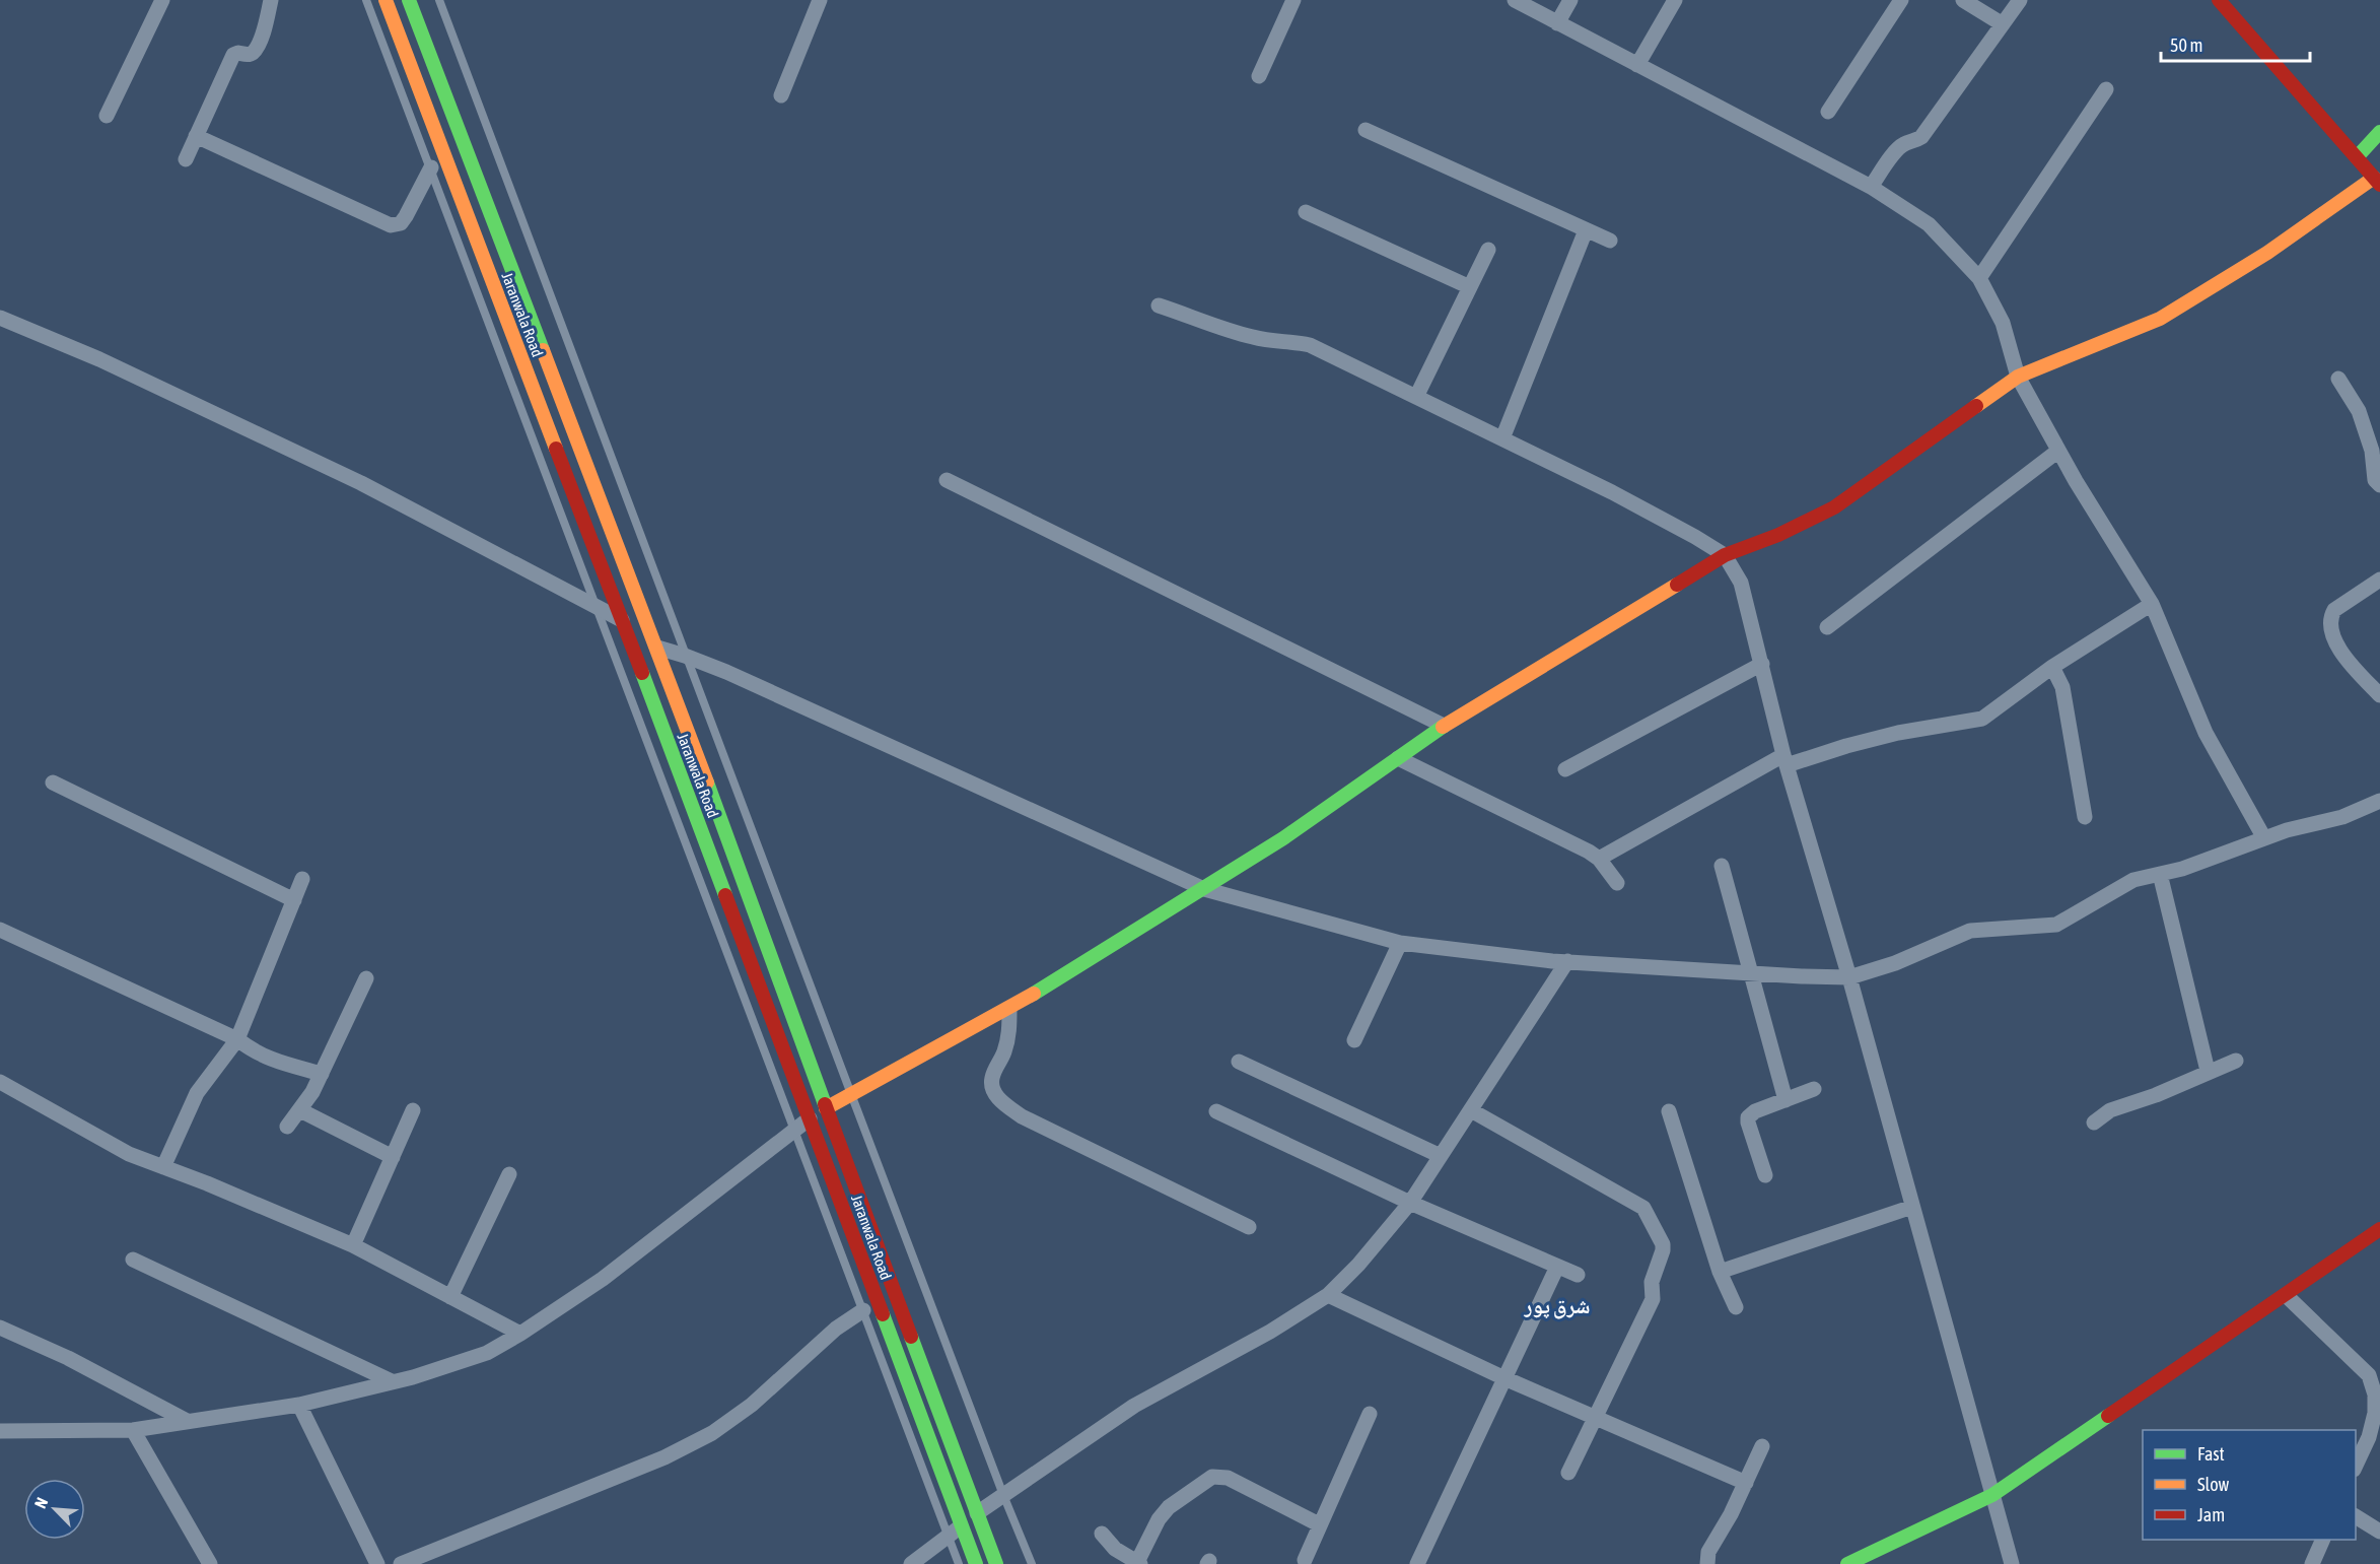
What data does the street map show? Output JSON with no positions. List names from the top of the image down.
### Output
{
  "streets": {
    "main road": ["Jaranwala Road"]
  },
  "districts": ["شرق پور"],
  "legend": ["Fast", "Slow", "Jam"],
  "scale_bar": "50 m",
  "north": "top left"
}
